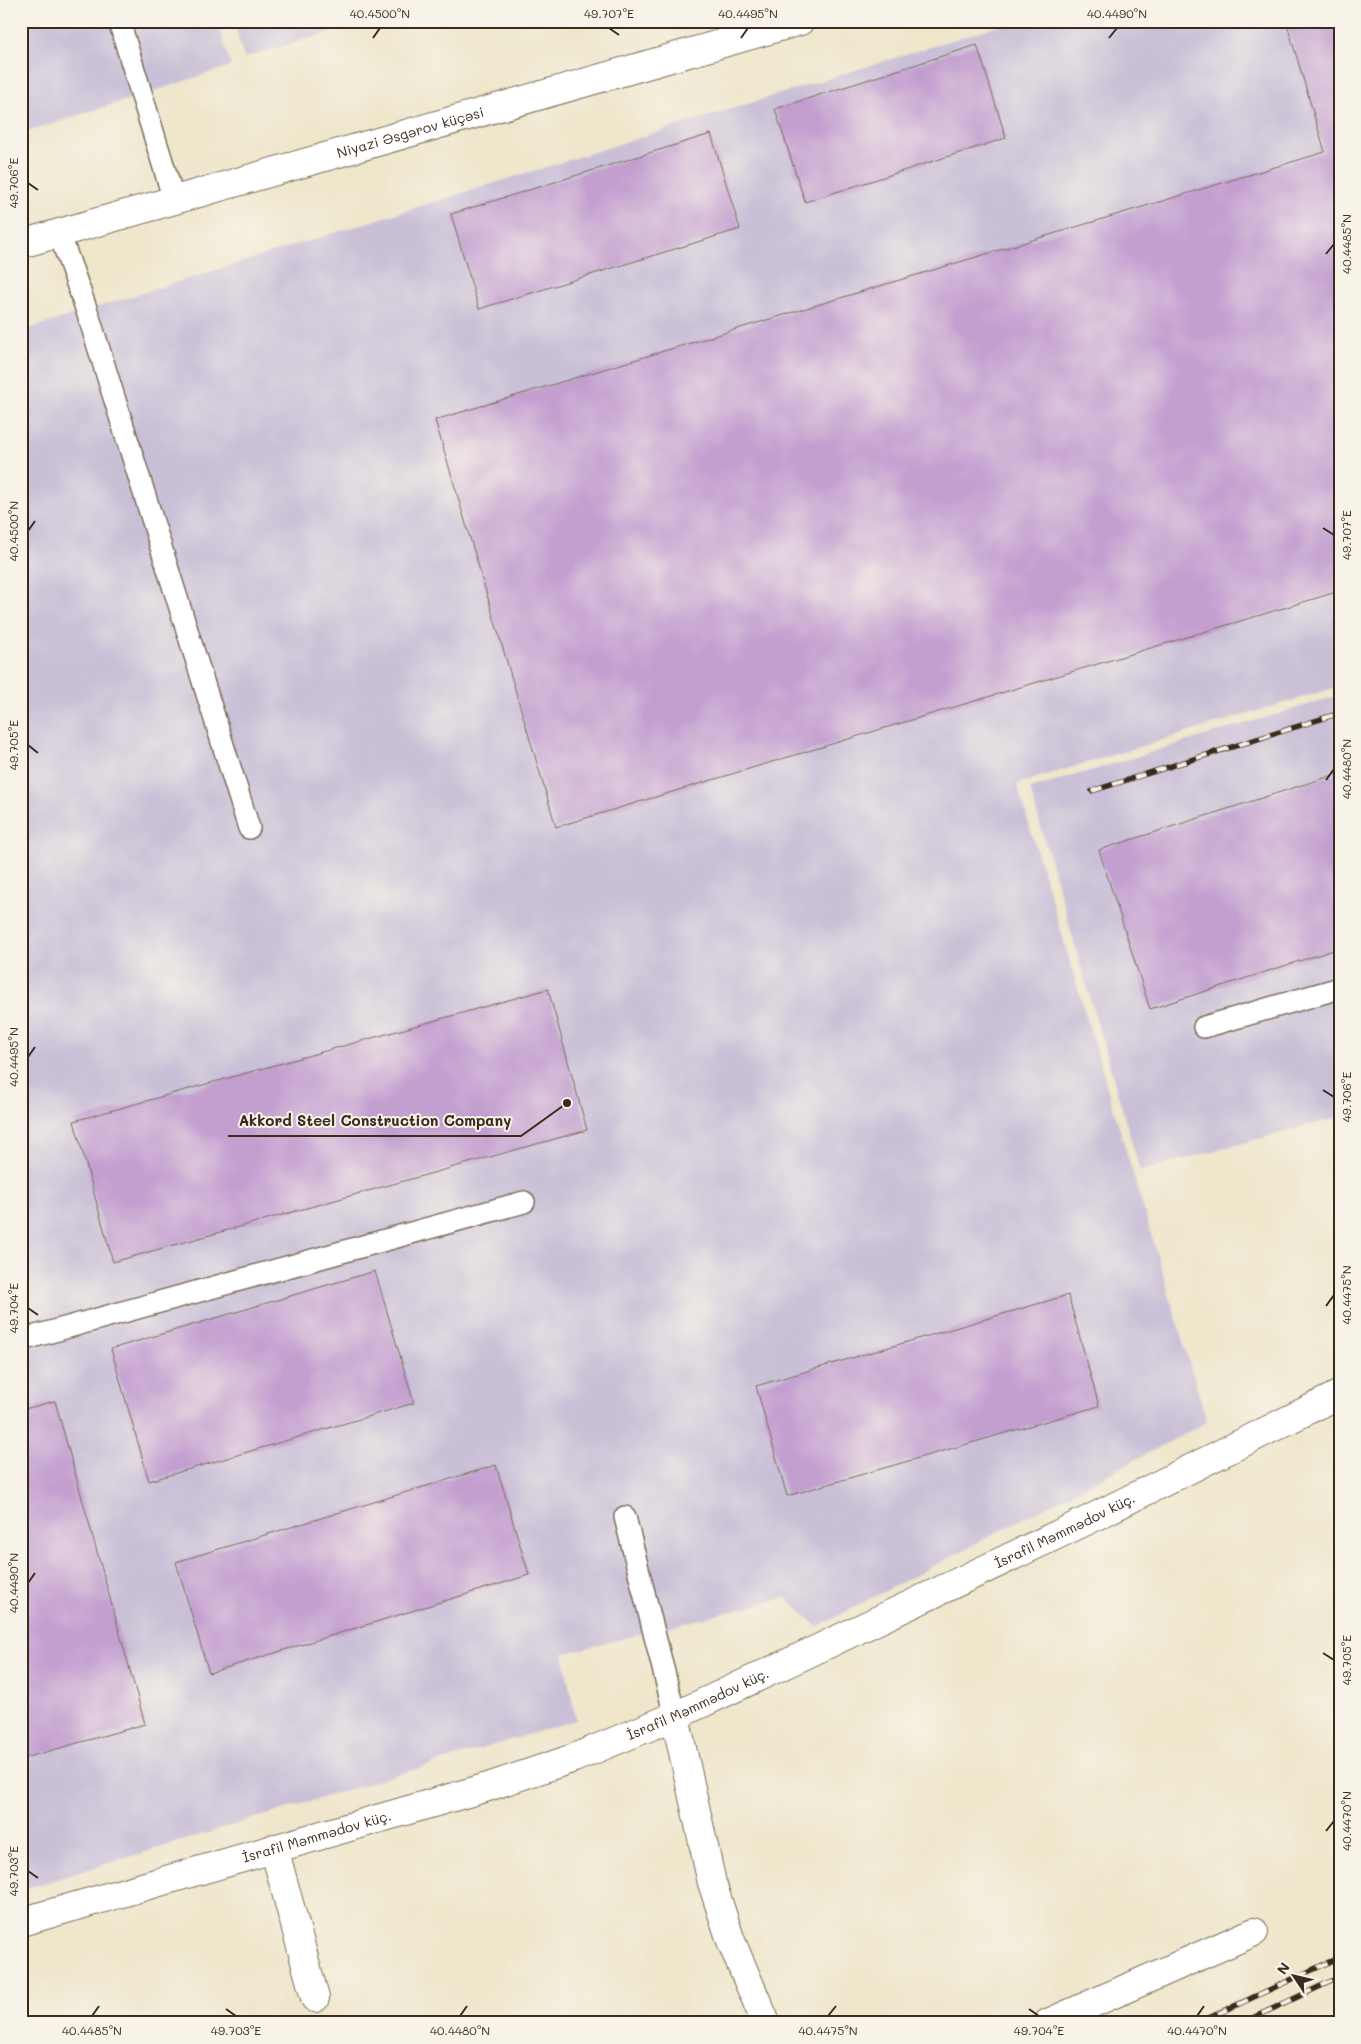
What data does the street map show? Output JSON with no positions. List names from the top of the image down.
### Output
{
  "streets": {
    "street": ["Niyazi Əsgərov küçəsi", "İsrafil Məmmədov küç."]
  },
  "places": ["Akkord Steel Construction Company"],
  "north": "top left",
  "coordinates": [
    "40.4500°N",
    "49.707°E",
    "40.4495°N",
    "40.4490°N",
    "49.706°E",
    "40.4485°N",
    "49.705°E",
    "40.4480°N",
    "40.4475°N",
    "49.704°E",
    "40.4470°N",
    "49.703°E"
  ]
}
